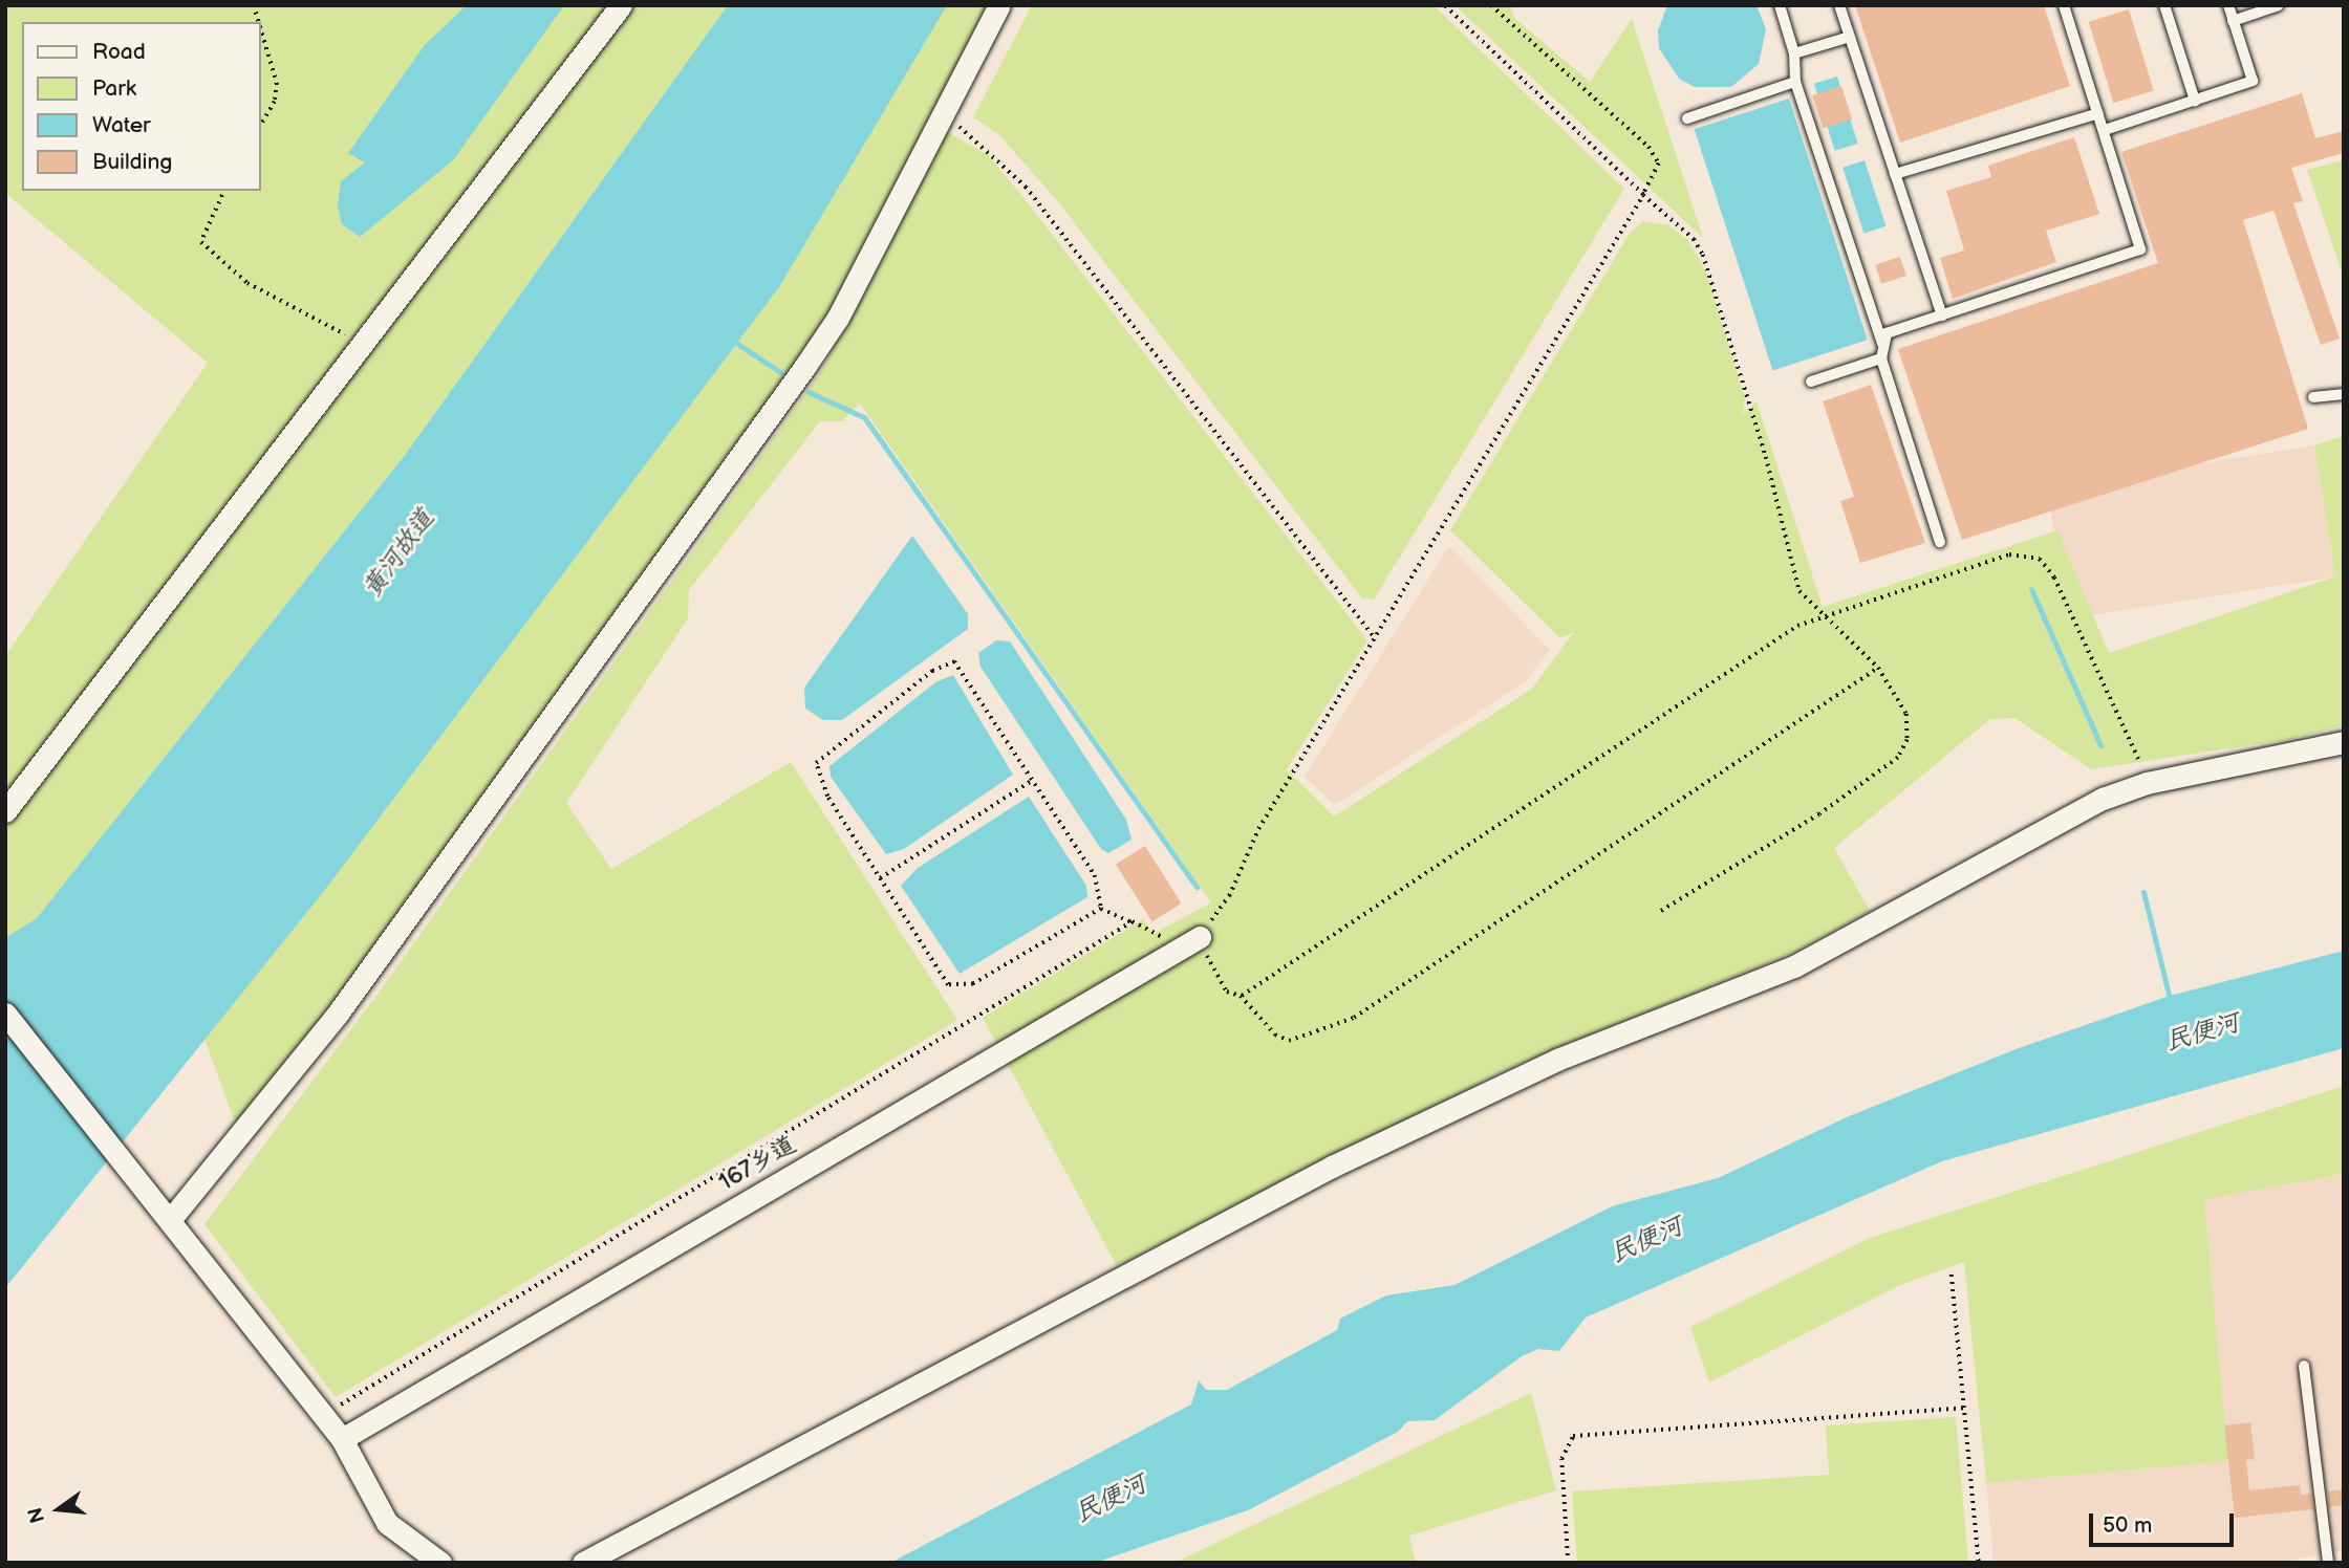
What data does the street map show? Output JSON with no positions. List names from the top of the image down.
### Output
{
  "streets": {
    "street": ["167乡道"]
  },
  "water": ["黄河故道", "民便河"],
  "legend": [
    "Road",
    "Park",
    "Water",
    "Building"
  ],
  "scale_bar": "50 m",
  "north": "left"
}
